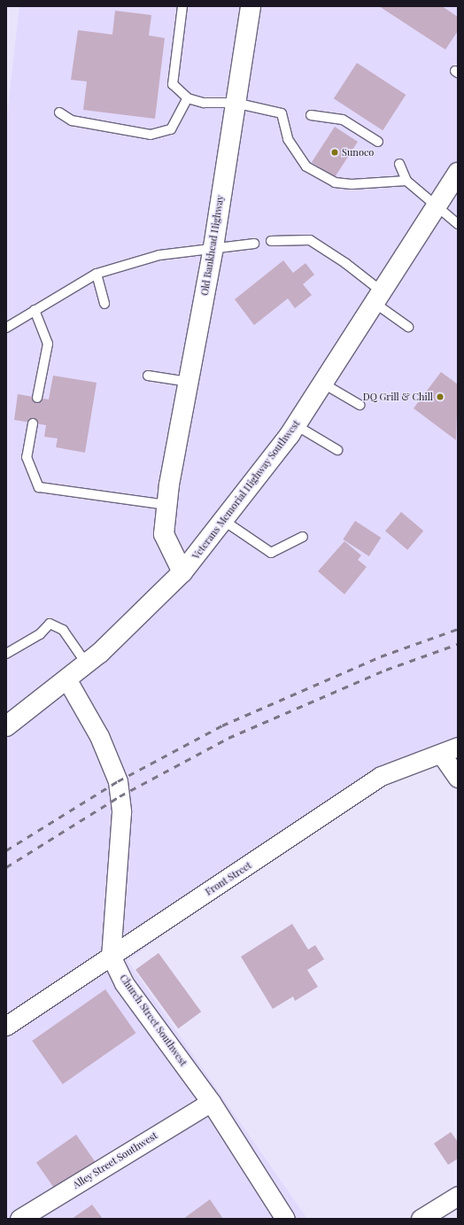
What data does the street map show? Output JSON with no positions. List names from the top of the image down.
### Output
{
  "streets": {
    "main road": ["Old Bankhead Highway", "Veterans Memorial Highway Southwest"],
    "street": ["Front Street", "Church Street Southwest", "Alley Street Southwest"]
  },
  "crossings": [
    ["Old Bankhead Highway", "Veterans Memorial Highway Southwest"],
    ["Front Street", "Church Street Southwest"],
    ["Church Street Southwest", "Alley Street Southwest"]
  ],
  "places": ["Sunoco", "DQ Grill & Chill"]
}
